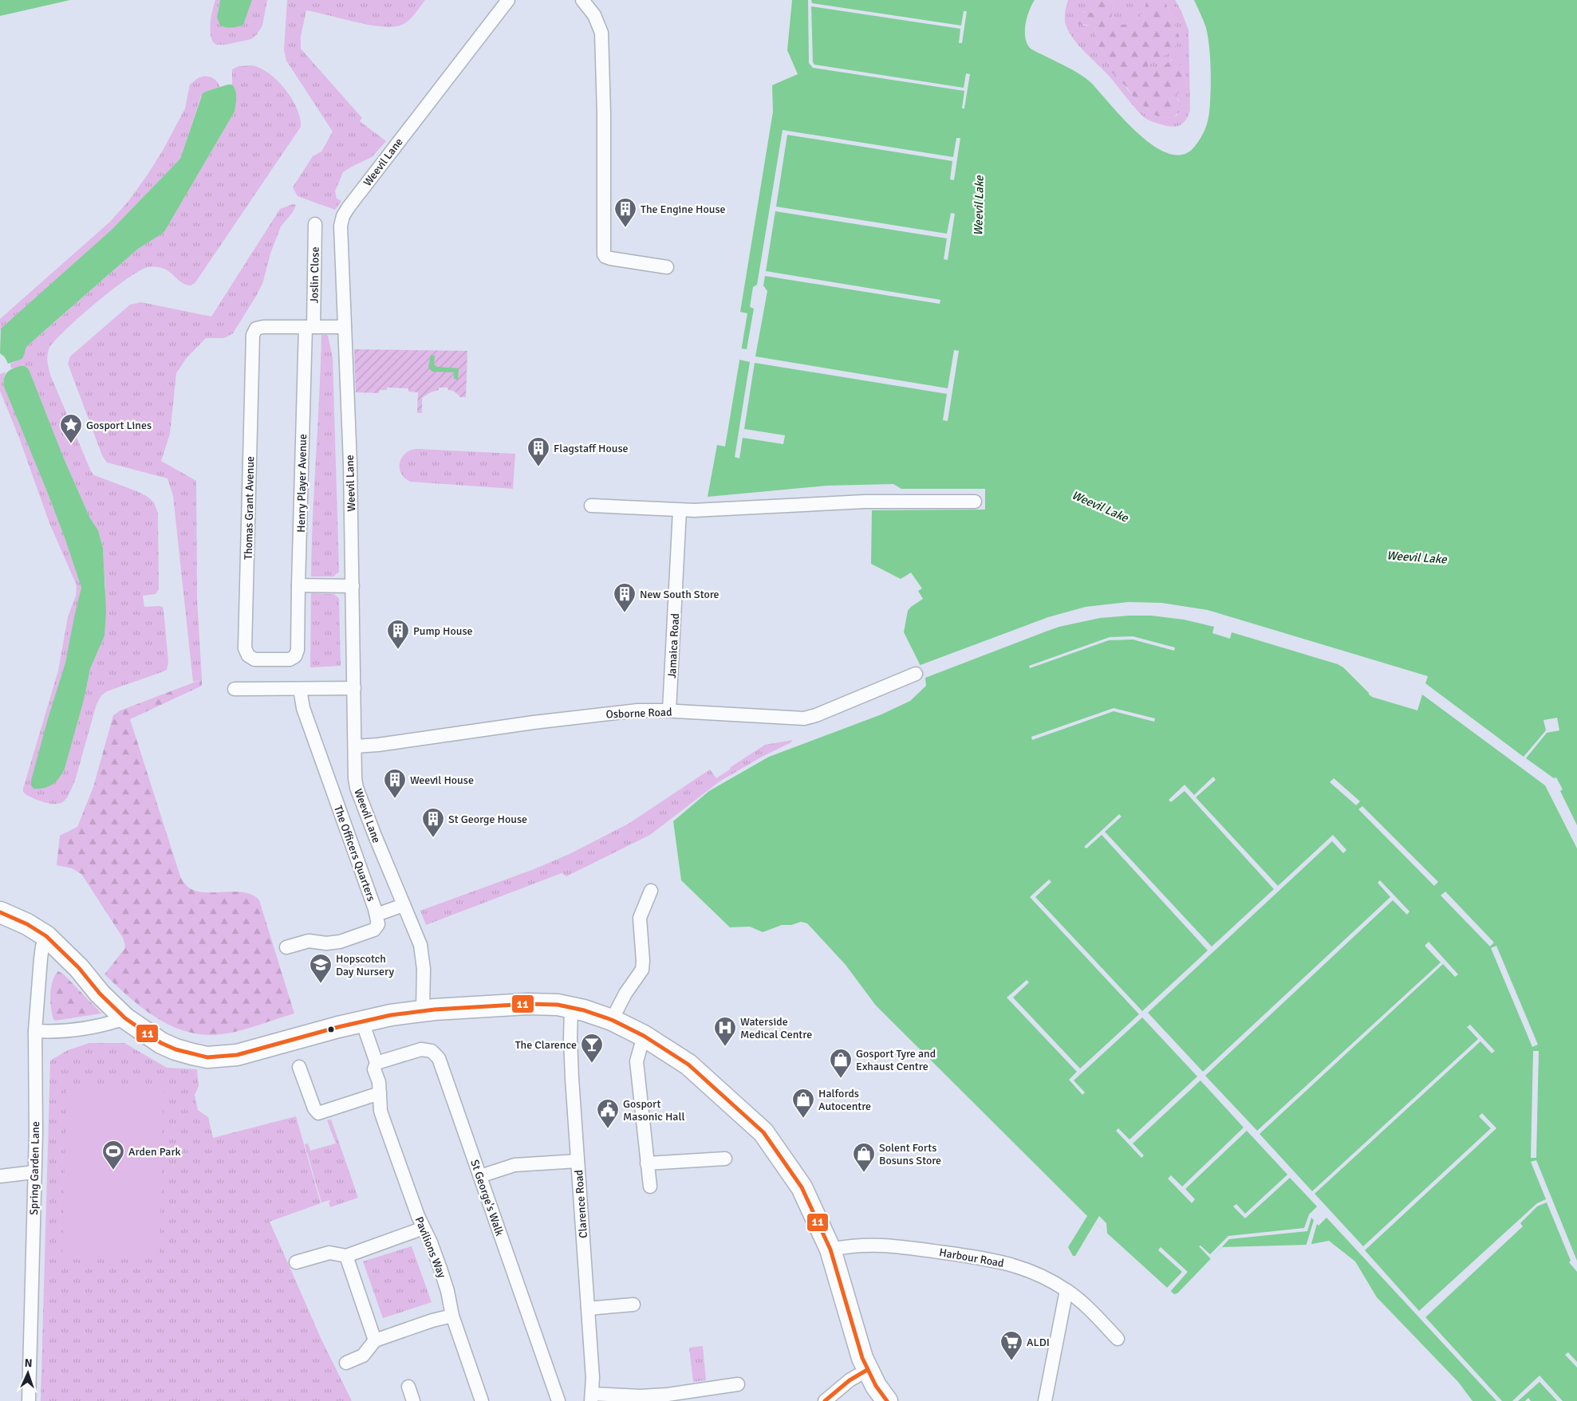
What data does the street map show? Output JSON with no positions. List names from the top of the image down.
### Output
{
  "streets": {
    "street": [
      "Weevil Lane",
      "Joslin Close",
      "Henry Player Avenue",
      "Thomas Grant Avenue",
      "Jamaica Road",
      "Osborne Road",
      "The Officers Quarters",
      "Spring Garden Lane",
      "St George's Walk",
      "Clarence Road",
      "Pavilions Way",
      "Harbour Road"
    ]
  },
  "crossings": [
    ["Weevil Lane", "Thomas Grant Avenue"],
    ["Weevil Lane", "Osborne Road"],
    ["Joslin Close", "Henry Player Avenue"],
    ["Joslin Close", "Thomas Grant Avenue"],
    ["Henry Player Avenue", "Thomas Grant Avenue"],
    ["Jamaica Road", "Osborne Road"],
    ["St George's Walk", "Pavilions Way"]
  ],
  "water": ["Weevil Lake"],
  "places": {
    "building": [
      "The Engine House",
      "Flagstaff House",
      "New South Store",
      "Pump House",
      "Weevil House",
      "St George House"
    ],
    "place": ["Gosport Lines"],
    "school or university": ["Hopscotch Day Nursery"],
    "hospital": ["Waterside Medical Centre"],
    "bar": ["The Clarence"],
    "shop": ["Gosport Tyre and Exhaust Centre", "Halfords Autocentre", "Solent Forts Bosuns Store"],
    "public building": ["Gosport Masonic Hall"],
    "sports": ["Arden Park"],
    "supermarket": ["ALDI"]
  },
  "lines": ["transit line 11"],
  "north": "top"
}
